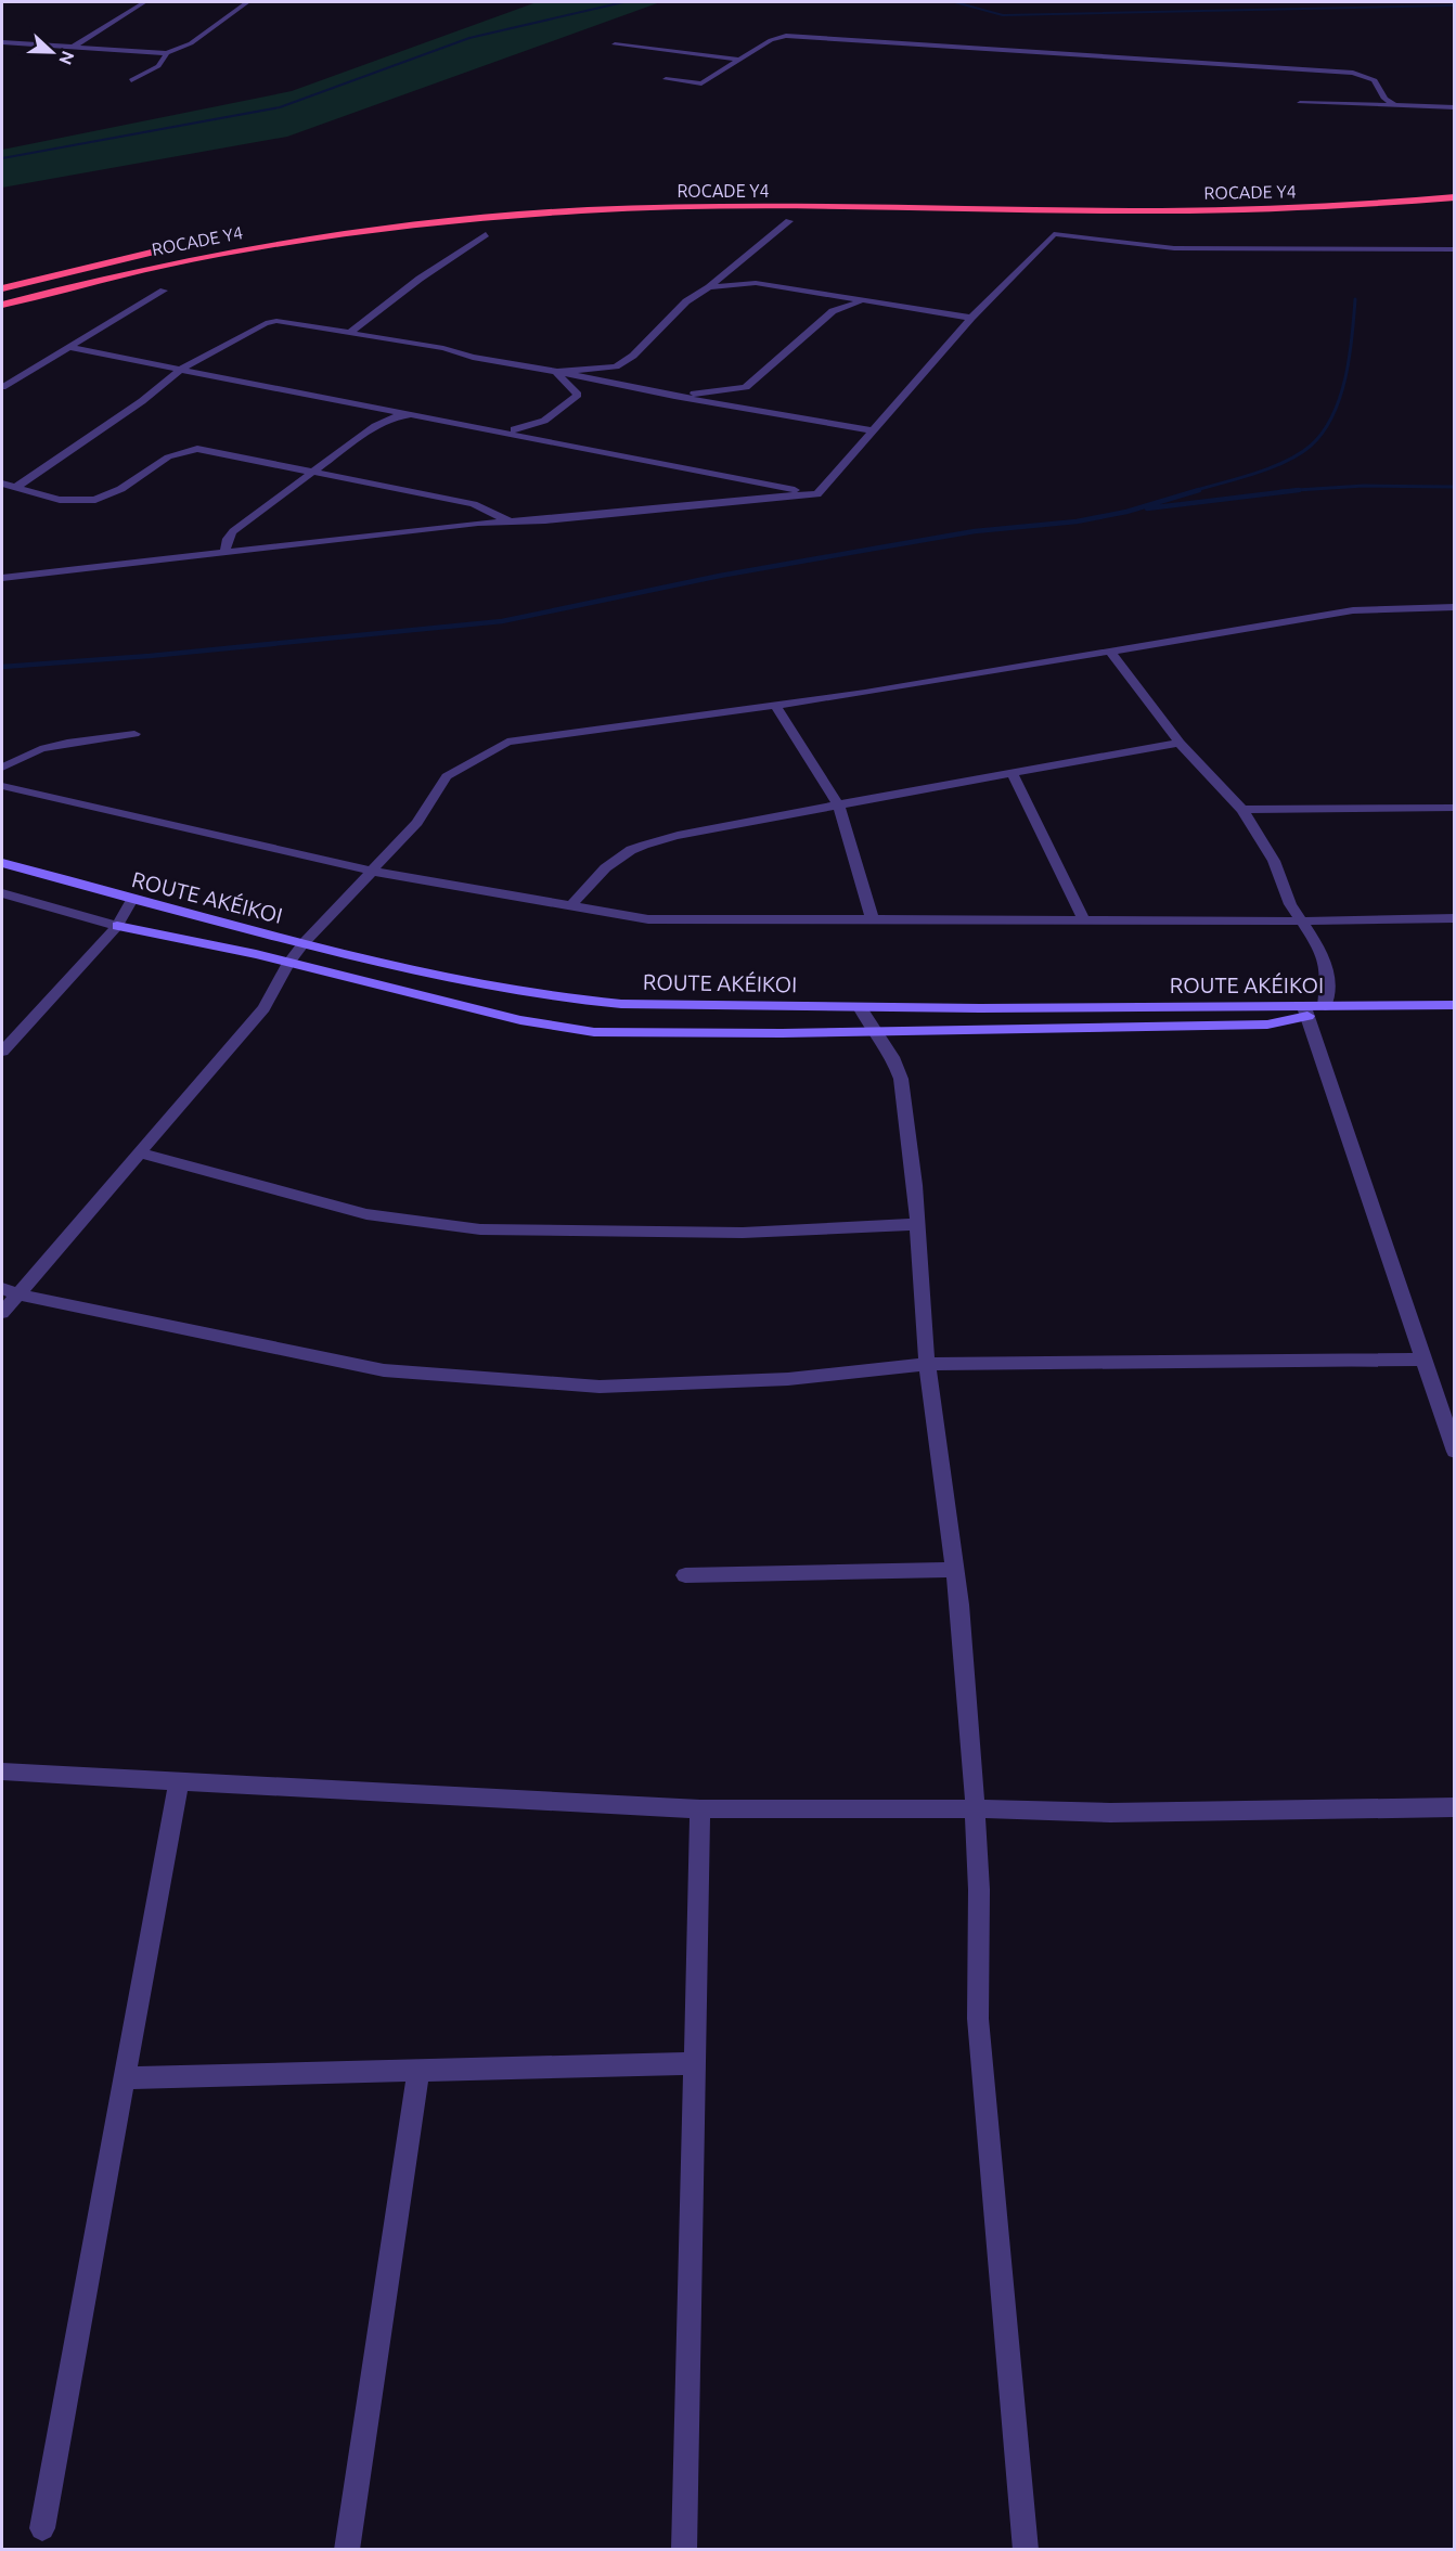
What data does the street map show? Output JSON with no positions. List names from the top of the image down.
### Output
{
  "streets": {
    "highway": ["ROCADE Y4"],
    "street": ["ROUTE AKÉIKOI"]
  },
  "north": "right"
}
